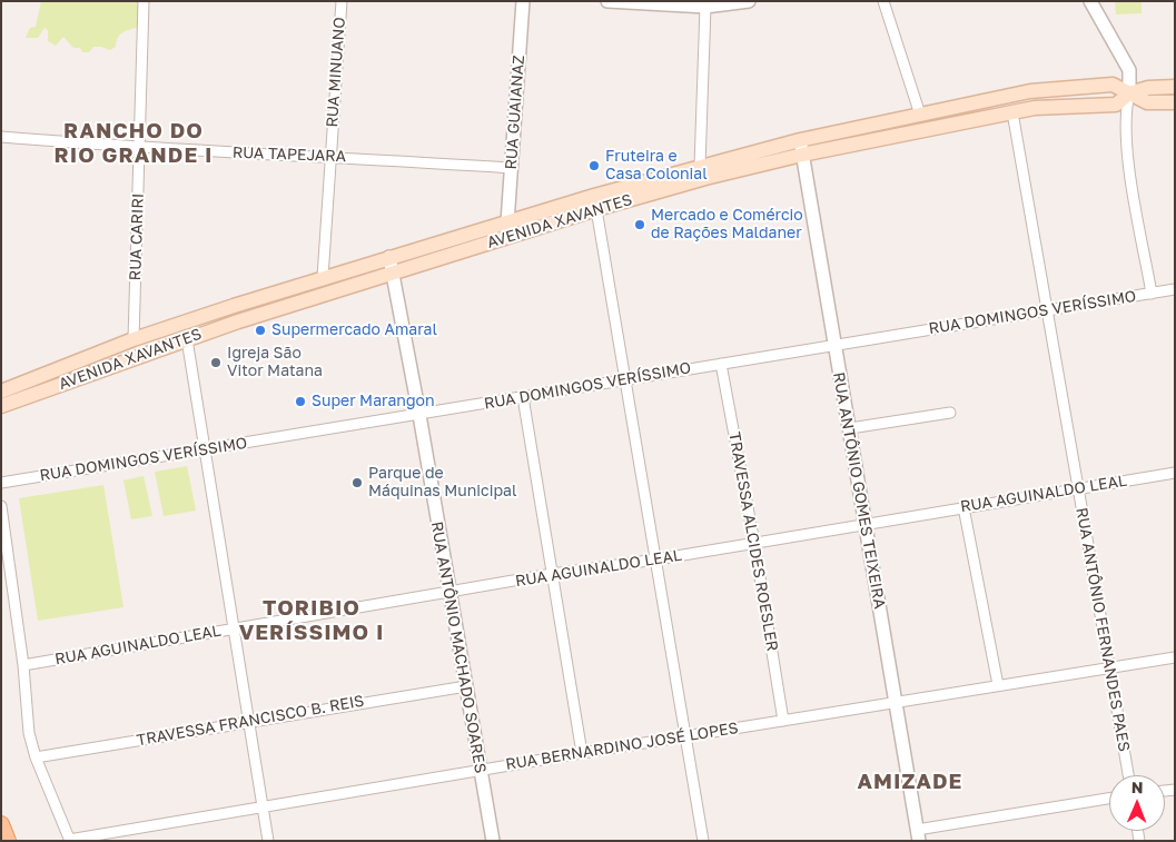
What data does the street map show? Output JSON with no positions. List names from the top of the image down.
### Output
{
  "streets": {
    "main road": ["AVENIDA XAVANTES"],
    "street": [
      "RUA MINUANO",
      "RUA GUAIANAZ",
      "RUA TAPEJARA",
      "RUA CARIRI",
      "RUA DOMINGOS VERÍSSIMO",
      "RUA ANTÔNIO GOMES TEIXEIRA",
      "RUA AGUINALDO LEAL",
      "TRAVESSA ALCIDES ROESLER",
      "RUA ANTÔNIO FERNANDES PAES",
      "RUA ANTÔNIO MACHADO SOARES",
      "TRAVESSA FRANCISCO B. REIS",
      "RUA BERNARDINO JOSÉ LOPES"
    ]
  },
  "crossings": [
    ["RUA MINUANO", "RUA TAPEJARA"],
    ["RUA MINUANO", "AVENIDA XAVANTES"],
    ["RUA GUAIANAZ", "RUA TAPEJARA"],
    ["RUA GUAIANAZ", "AVENIDA XAVANTES"],
    ["RUA TAPEJARA", "RUA CARIRI"],
    ["AVENIDA XAVANTES", "RUA CARIRI"],
    ["AVENIDA XAVANTES", "RUA ANTÔNIO GOMES TEIXEIRA"],
    ["AVENIDA XAVANTES", "RUA ANTÔNIO FERNANDES PAES"],
    ["AVENIDA XAVANTES", "RUA ANTÔNIO MACHADO SOARES"],
    ["RUA DOMINGOS VERÍSSIMO", "RUA ANTÔNIO GOMES TEIXEIRA"],
    ["RUA DOMINGOS VERÍSSIMO", "TRAVESSA ALCIDES ROESLER"],
    ["RUA DOMINGOS VERÍSSIMO", "RUA ANTÔNIO FERNANDES PAES"],
    ["RUA DOMINGOS VERÍSSIMO", "RUA ANTÔNIO MACHADO SOARES"],
    ["RUA ANTÔNIO GOMES TEIXEIRA", "RUA AGUINALDO LEAL"],
    ["RUA ANTÔNIO GOMES TEIXEIRA", "RUA BERNARDINO JOSÉ LOPES"],
    ["RUA AGUINALDO LEAL", "TRAVESSA ALCIDES ROESLER"],
    ["RUA AGUINALDO LEAL", "RUA ANTÔNIO FERNANDES PAES"],
    ["RUA AGUINALDO LEAL", "RUA ANTÔNIO MACHADO SOARES"],
    ["TRAVESSA ALCIDES ROESLER", "RUA BERNARDINO JOSÉ LOPES"],
    ["RUA ANTÔNIO FERNANDES PAES", "RUA BERNARDINO JOSÉ LOPES"],
    ["RUA ANTÔNIO MACHADO SOARES", "TRAVESSA FRANCISCO B. REIS"],
    ["RUA ANTÔNIO MACHADO SOARES", "RUA BERNARDINO JOSÉ LOPES"]
  ],
  "districts": ["RANCHO DO RIO GRANDE I", "TORIBIO VERÍSSIMO I", "AMIZADE"],
  "places": [
    "Fruteira e Casa Colonial",
    "Mercado e Comércio de Rações Maldaner",
    "Supermercado Amaral",
    "Igreja São Vitor Matana",
    "Super Marangon",
    "Parque de Máquinas Municipal"
  ],
  "north": "top"
}
